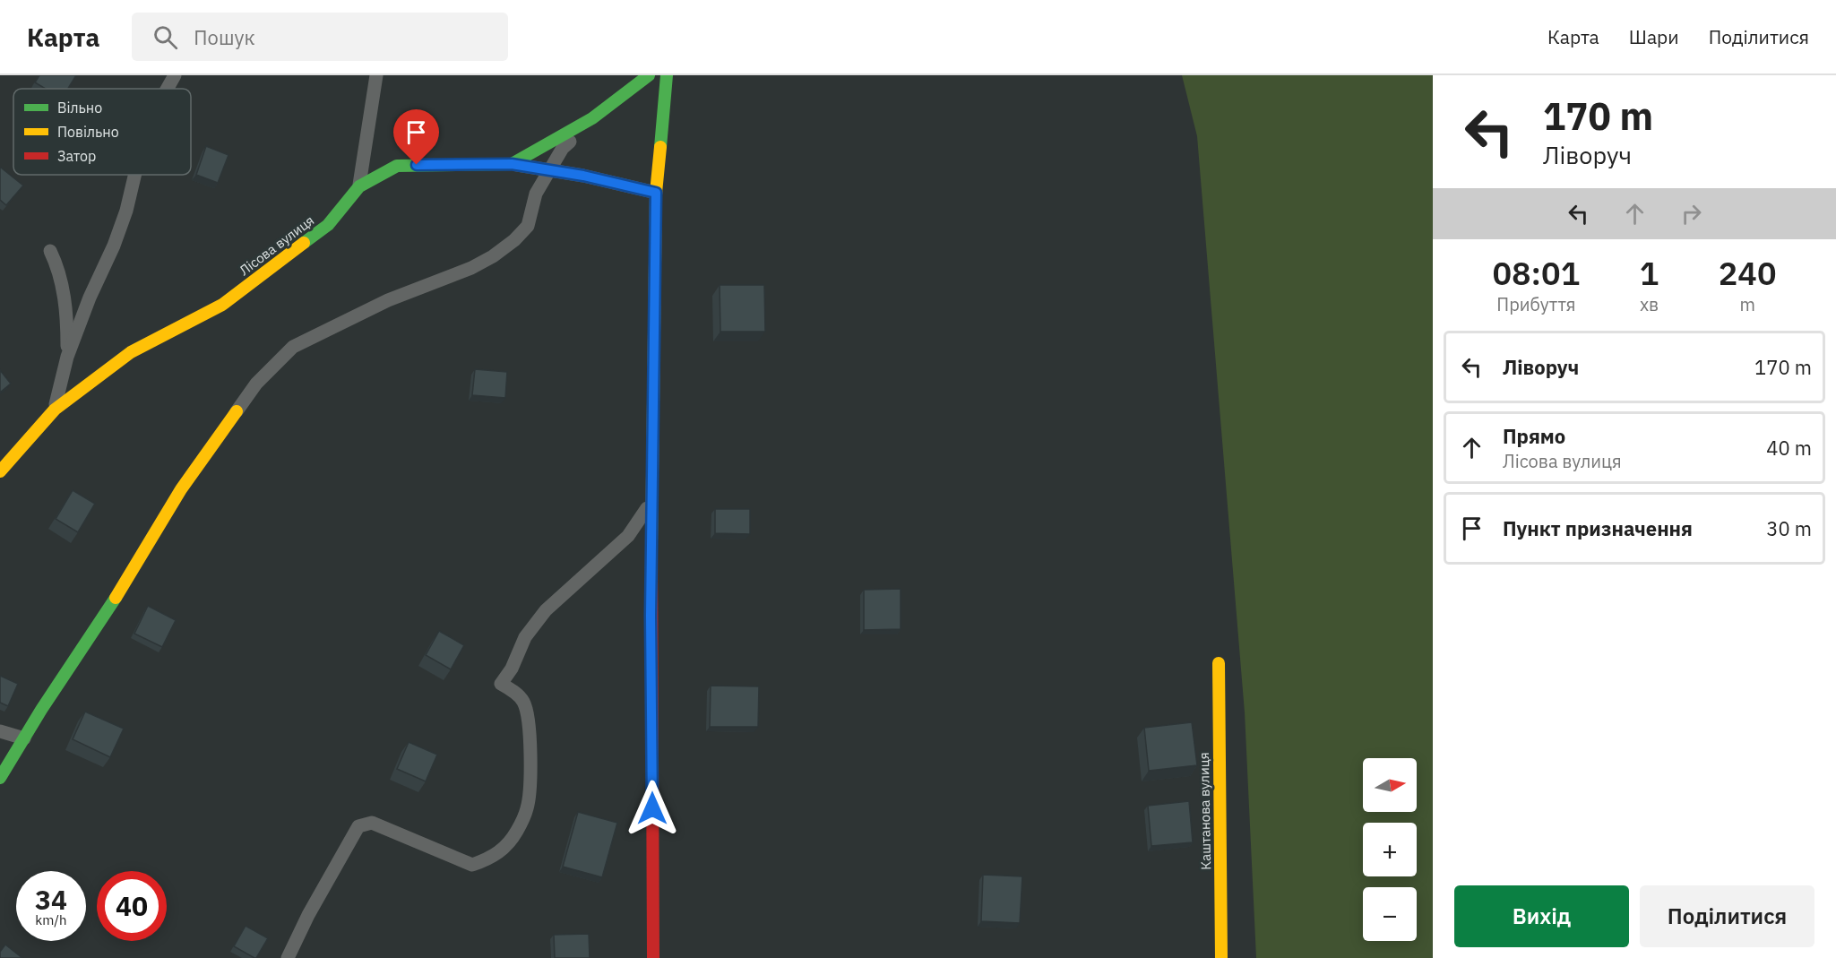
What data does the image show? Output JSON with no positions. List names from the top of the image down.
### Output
{
  "streets": {
    "street": ["Лісова вулиця", "Каштанова вулиця"]
  },
  "legend": ["Вільно", "Повільно", "Затор"],
  "north": "right",
  "page": {
    "header": "Карта",
    "search": "Пошук",
    "nav": ["Карта", "Шари", "Поділитися"],
    "turn": ["170 m", "Ліворуч"],
    "eta": [
      "08:01",
      "Прибуття",
      "1",
      "хв",
      "240",
      "m"
    ],
    "list": [
      {
        "name": "Ліворуч",
        "value": "170 m"
      },
      {
        "name": "Прямо",
        "note": "Лісова вулиця",
        "value": "40 m"
      },
      {
        "name": "Пункт призначення",
        "value": "30 m"
      }
    ],
    "map_buttons": ["+", "−"],
    "speed": "34 km/h",
    "limit": "40",
    "buttons": ["Вихід", "Поділитися"]
  }
}
